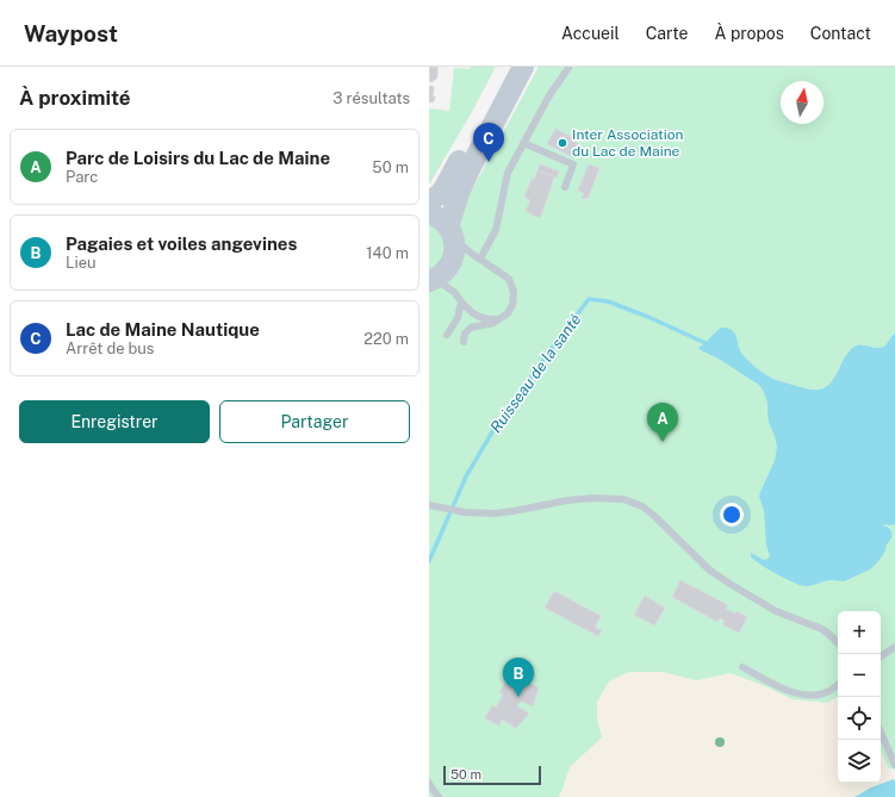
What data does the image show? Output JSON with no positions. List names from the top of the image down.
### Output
{
  "water": ["Ruisseau de la santé"],
  "places": ["Inter Association du Lac de Maine"],
  "scale_bar": "50 m",
  "north": "top",
  "page": {
    "header": "Waypost",
    "nav": [
      "Accueil",
      "Carte",
      "À propos",
      "Contact"
    ],
    "heading": ["À proximité", "3 résultats"],
    "pins": ["C", "A", "B"],
    "list": [
      {
        "mark": "A",
        "name": "Parc de Loisirs du Lac de Maine",
        "note": "Parc",
        "value": "50 m"
      },
      {
        "mark": "B",
        "name": "Pagaies et voiles angevines",
        "note": "Lieu",
        "value": "140 m"
      },
      {
        "mark": "C",
        "name": "Lac de Maine Nautique",
        "note": "Arrêt de bus",
        "value": "220 m"
      }
    ],
    "buttons": ["Enregistrer", "Partager"],
    "map_buttons": ["+", "−"],
    "scale": "50 m"
  }
}
